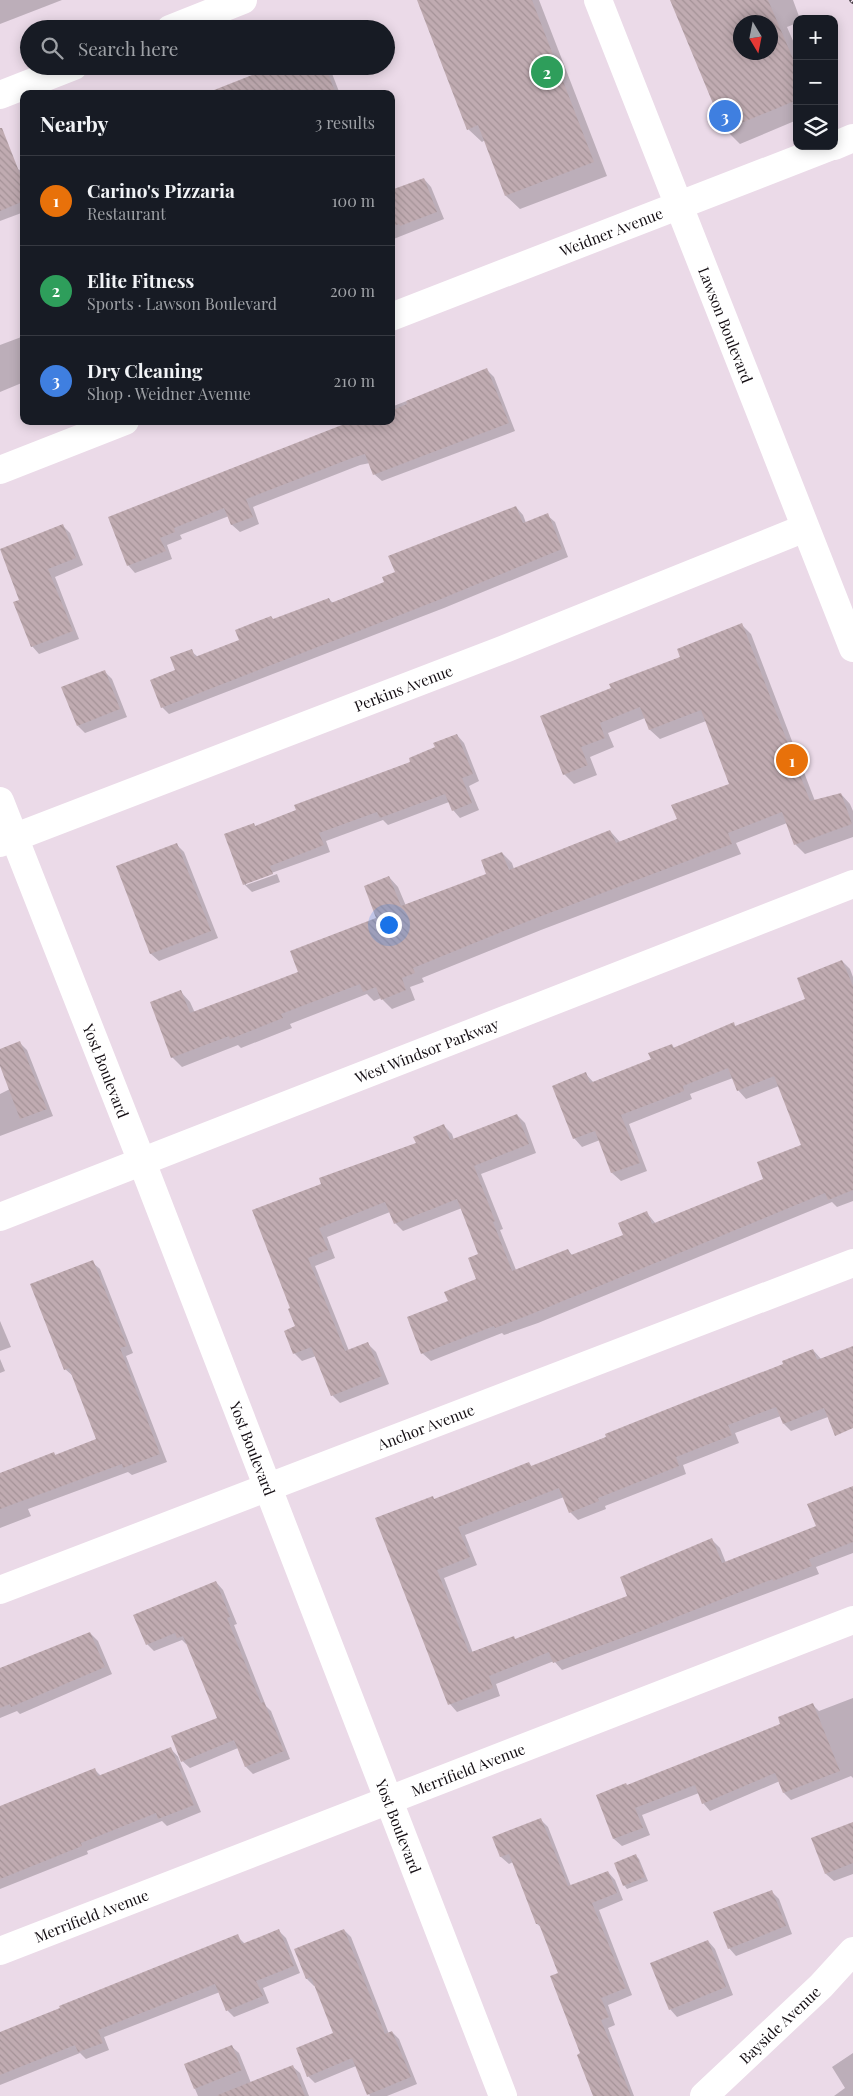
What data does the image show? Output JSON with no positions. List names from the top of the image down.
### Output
{
  "streets": {
    "street": [
      "Weidner Avenue",
      "Lawson Boulevard",
      "Perkins Avenue",
      "West Windsor Parkway",
      "Yost Boulevard",
      "Anchor Avenue",
      "Merrifield Avenue",
      "Bayside Avenue"
    ]
  },
  "crossings": [
    ["Weidner Avenue", "Lawson Boulevard"],
    ["Lawson Boulevard", "Perkins Avenue"],
    ["Perkins Avenue", "Yost Boulevard"],
    ["West Windsor Parkway", "Yost Boulevard"],
    ["Yost Boulevard", "Anchor Avenue"],
    ["Yost Boulevard", "Merrifield Avenue"]
  ],
  "north": "bottom",
  "page": {
    "map_buttons": ["+", "−"],
    "search": "Search here",
    "pins": ["2", "3", "1"],
    "heading": ["Nearby", "3 results"],
    "list": [
      {
        "mark": "1",
        "name": "Carino's Pizzaria",
        "note": "Restaurant",
        "value": "100 m"
      },
      {
        "mark": "2",
        "name": "Elite Fitness",
        "note": "Sports · Lawson Boulevard",
        "value": "200 m"
      },
      {
        "mark": "3",
        "name": "Dry Cleaning",
        "note": "Shop · Weidner Avenue",
        "value": "210 m"
      }
    ]
  }
}
